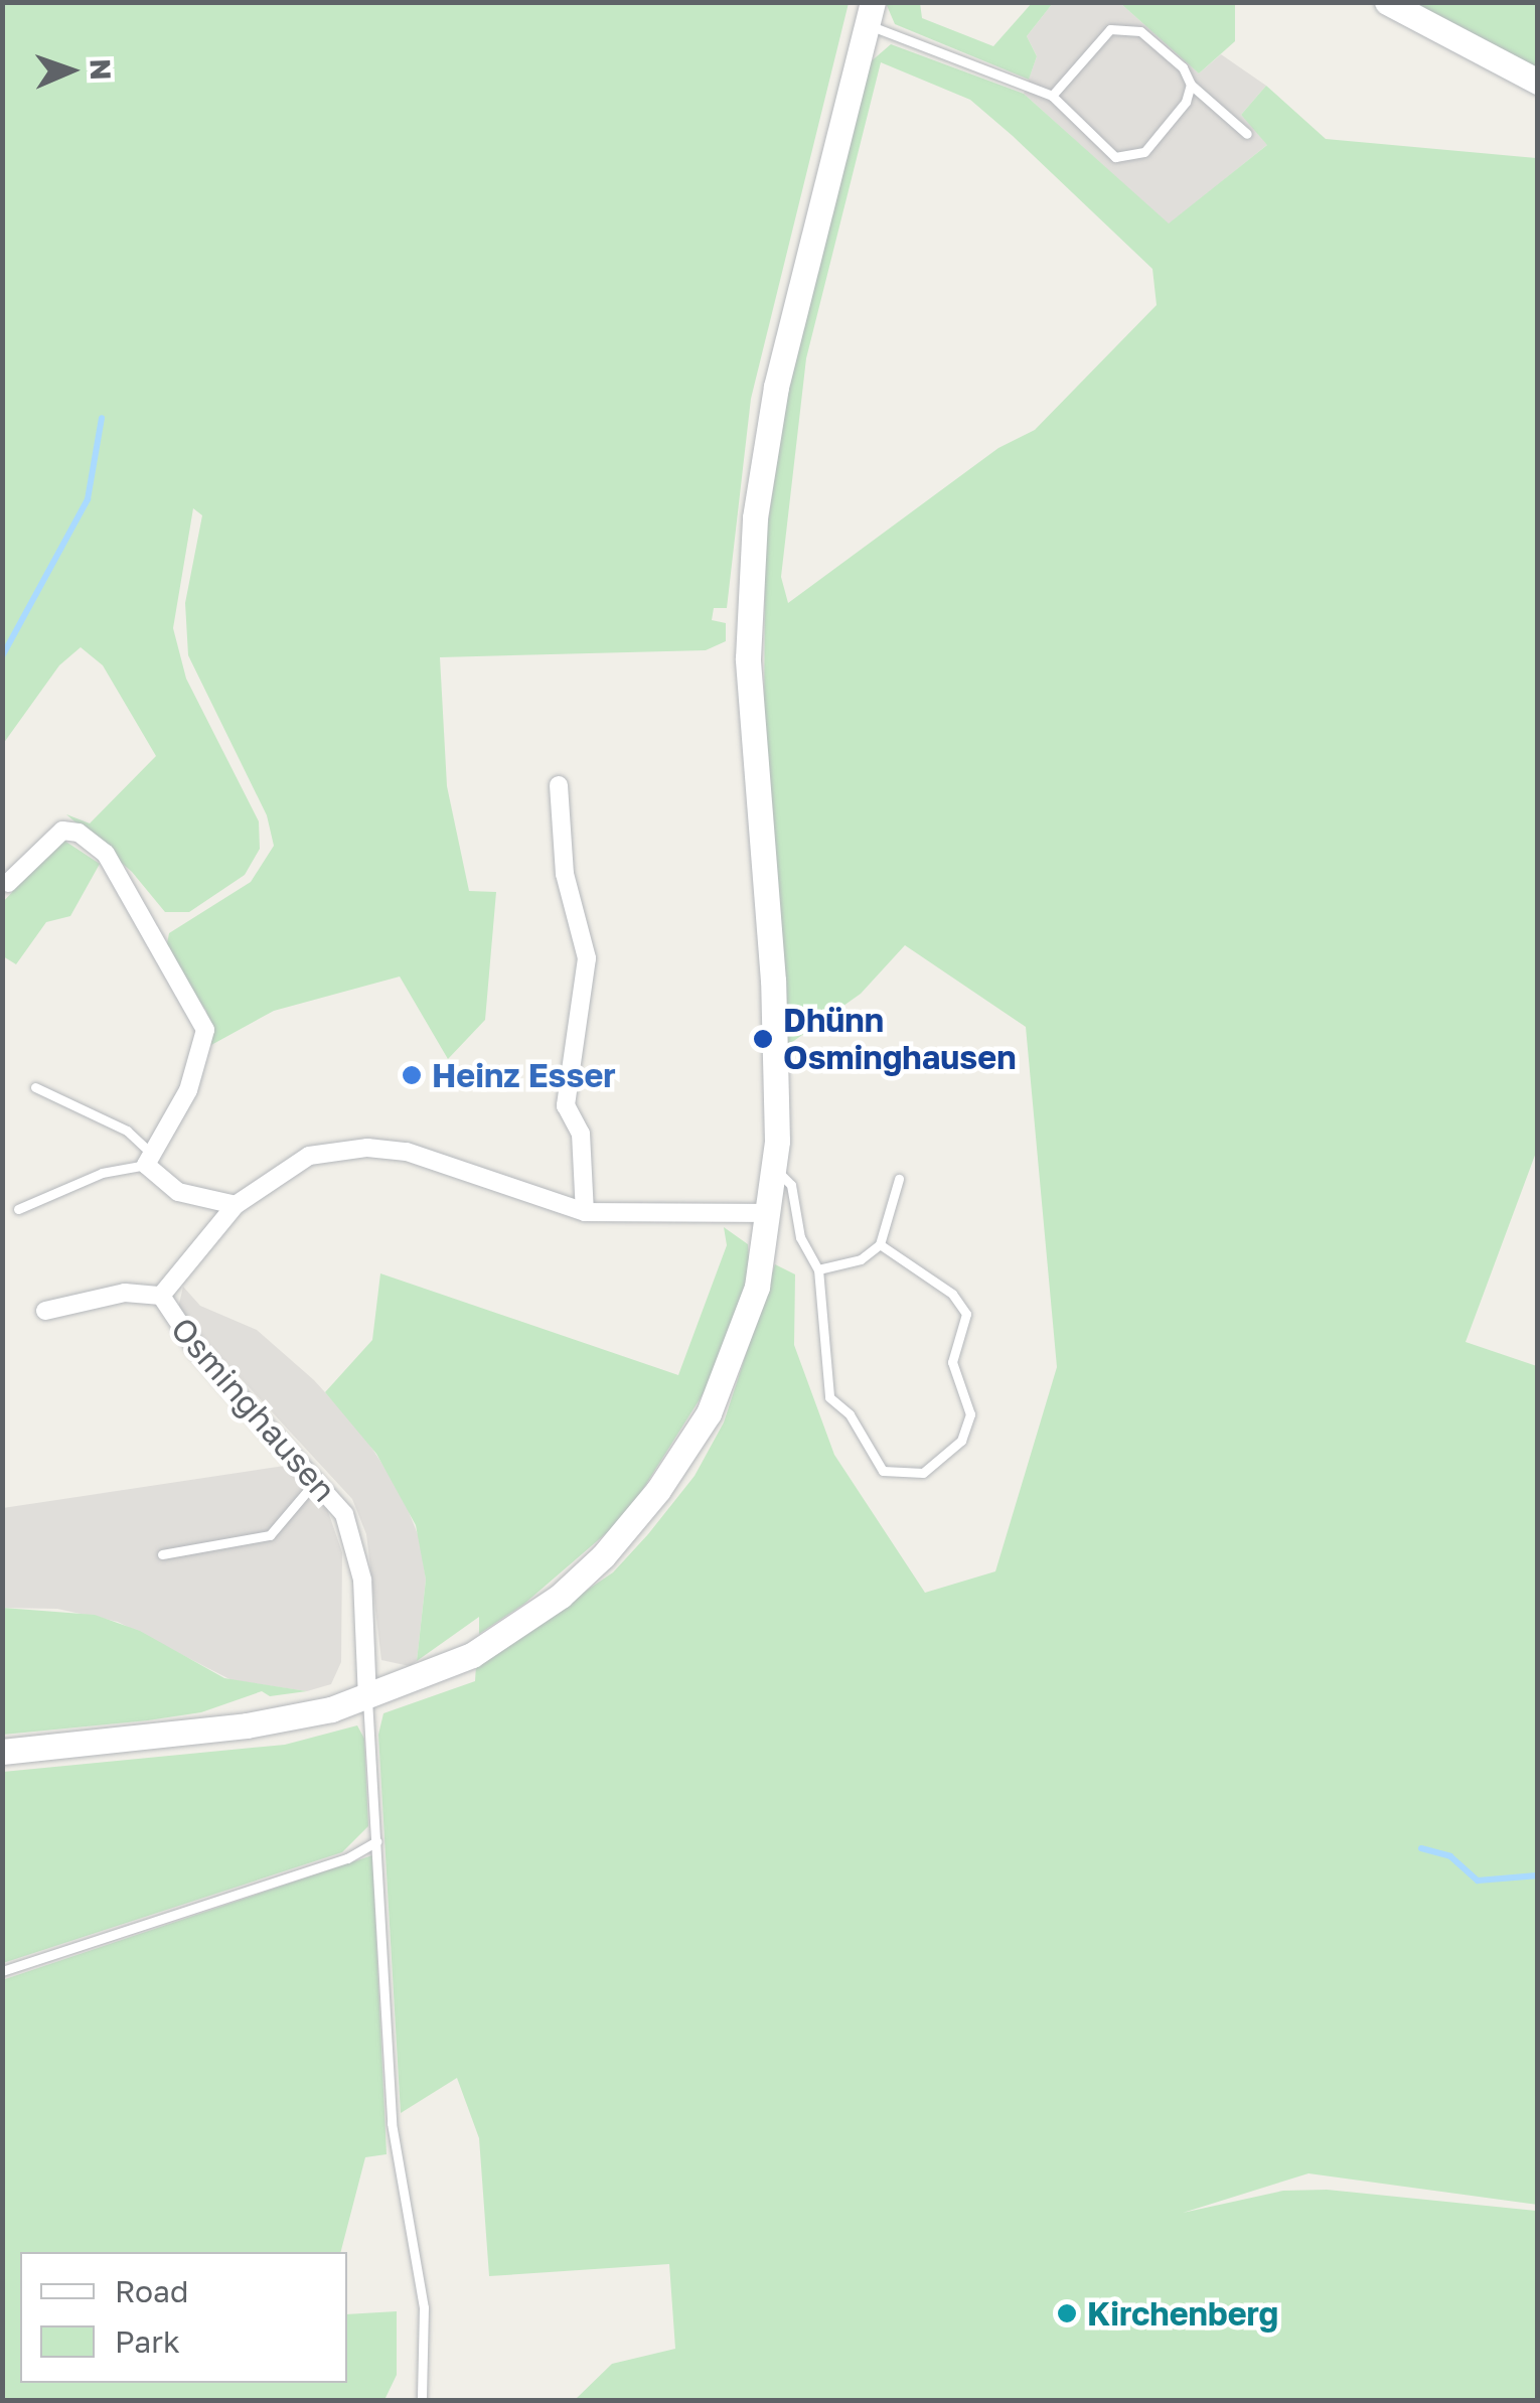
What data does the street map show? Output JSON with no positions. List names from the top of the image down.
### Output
{
  "streets": {
    "street": ["Osminghausen"]
  },
  "places": ["Dhünn Osminghausen", "Heinz Esser", "Kirchenberg"],
  "legend": ["Road", "Park"],
  "north": "right"
}
